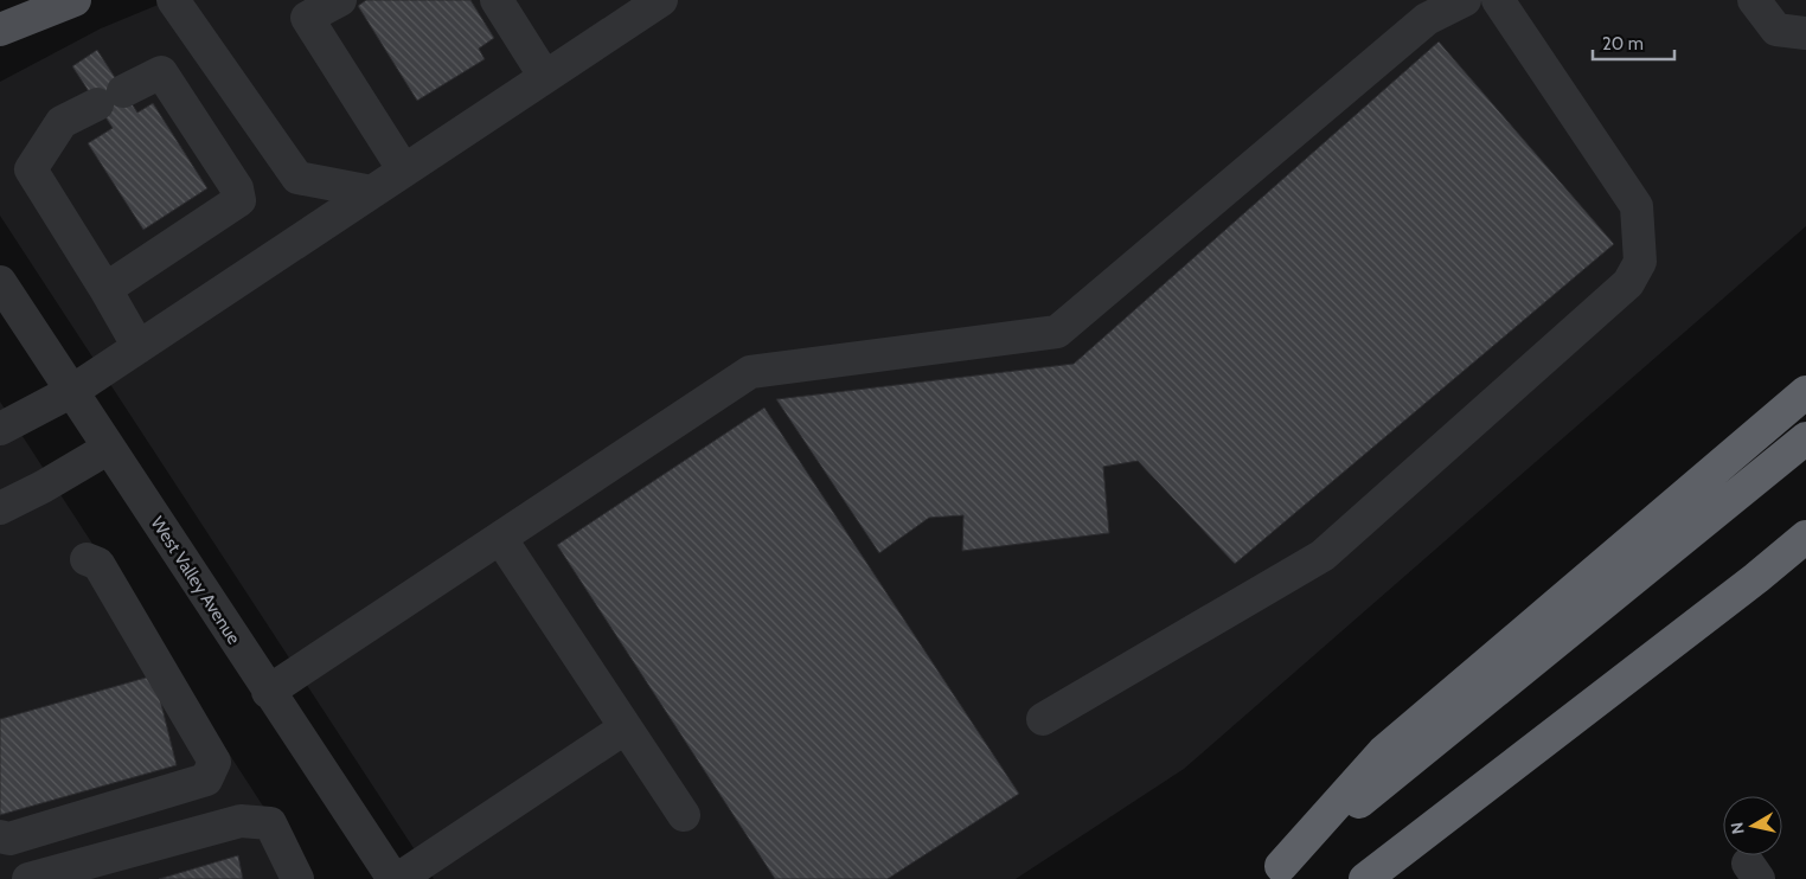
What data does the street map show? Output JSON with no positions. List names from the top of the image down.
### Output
{
  "streets": {
    "street": ["West Valley Avenue"]
  },
  "scale_bar": "20 m",
  "north": "left"
}
